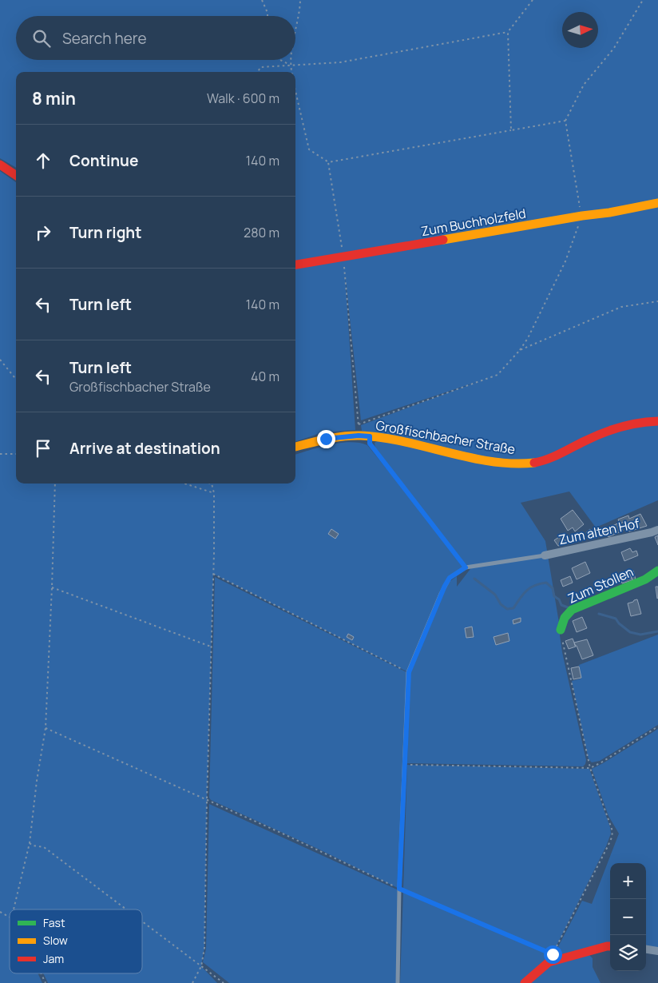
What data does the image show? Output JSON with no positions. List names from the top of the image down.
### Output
{
  "streets": {
    "street": [
      "Zum Buchholzfeld",
      "Großfischbacher Straße",
      "Zum alten Hof",
      "Zum Stollen"
    ]
  },
  "legend": ["Fast", "Slow", "Jam"],
  "north": "right",
  "page": {
    "search": "Search here",
    "heading": ["8 min", "Walk · 600 m"],
    "list": [
      ["Continue", "140 m"],
      ["Turn right", "280 m"],
      ["Turn left", "140 m"],
      ["Turn left", "Großfischbacher Straße", "40 m"],
      "Arrive at destination"
    ],
    "map_buttons": ["+", "−"]
  }
}
